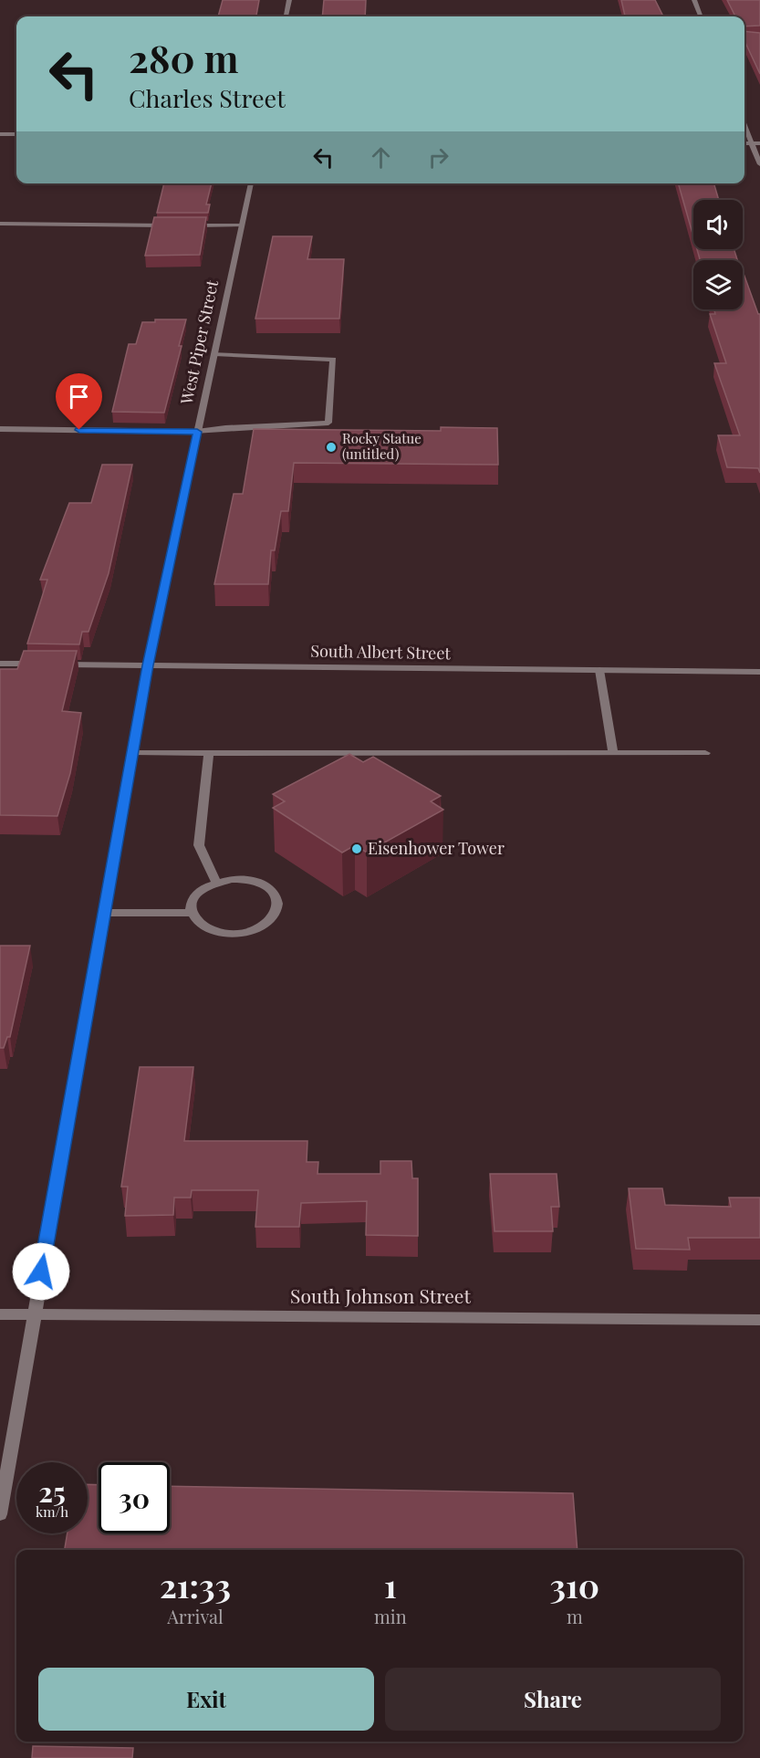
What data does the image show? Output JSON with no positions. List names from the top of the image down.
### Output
{
  "streets": {
    "street": ["West Piper Street", "South Albert Street", "South Johnson Street"]
  },
  "crossings": [
    ["West Piper Street", "South Albert Street"],
    ["West Piper Street", "South Johnson Street"]
  ],
  "places": ["Rocky Statue (untitled)", "Eisenhower Tower"],
  "page": {
    "turn": ["280 m", "Charles Street"],
    "speed": "25 km/h",
    "limit": "30",
    "eta": [
      "21:33",
      "Arrival",
      "1",
      "min",
      "310",
      "m"
    ],
    "buttons": ["Exit", "Share"]
  }
}
